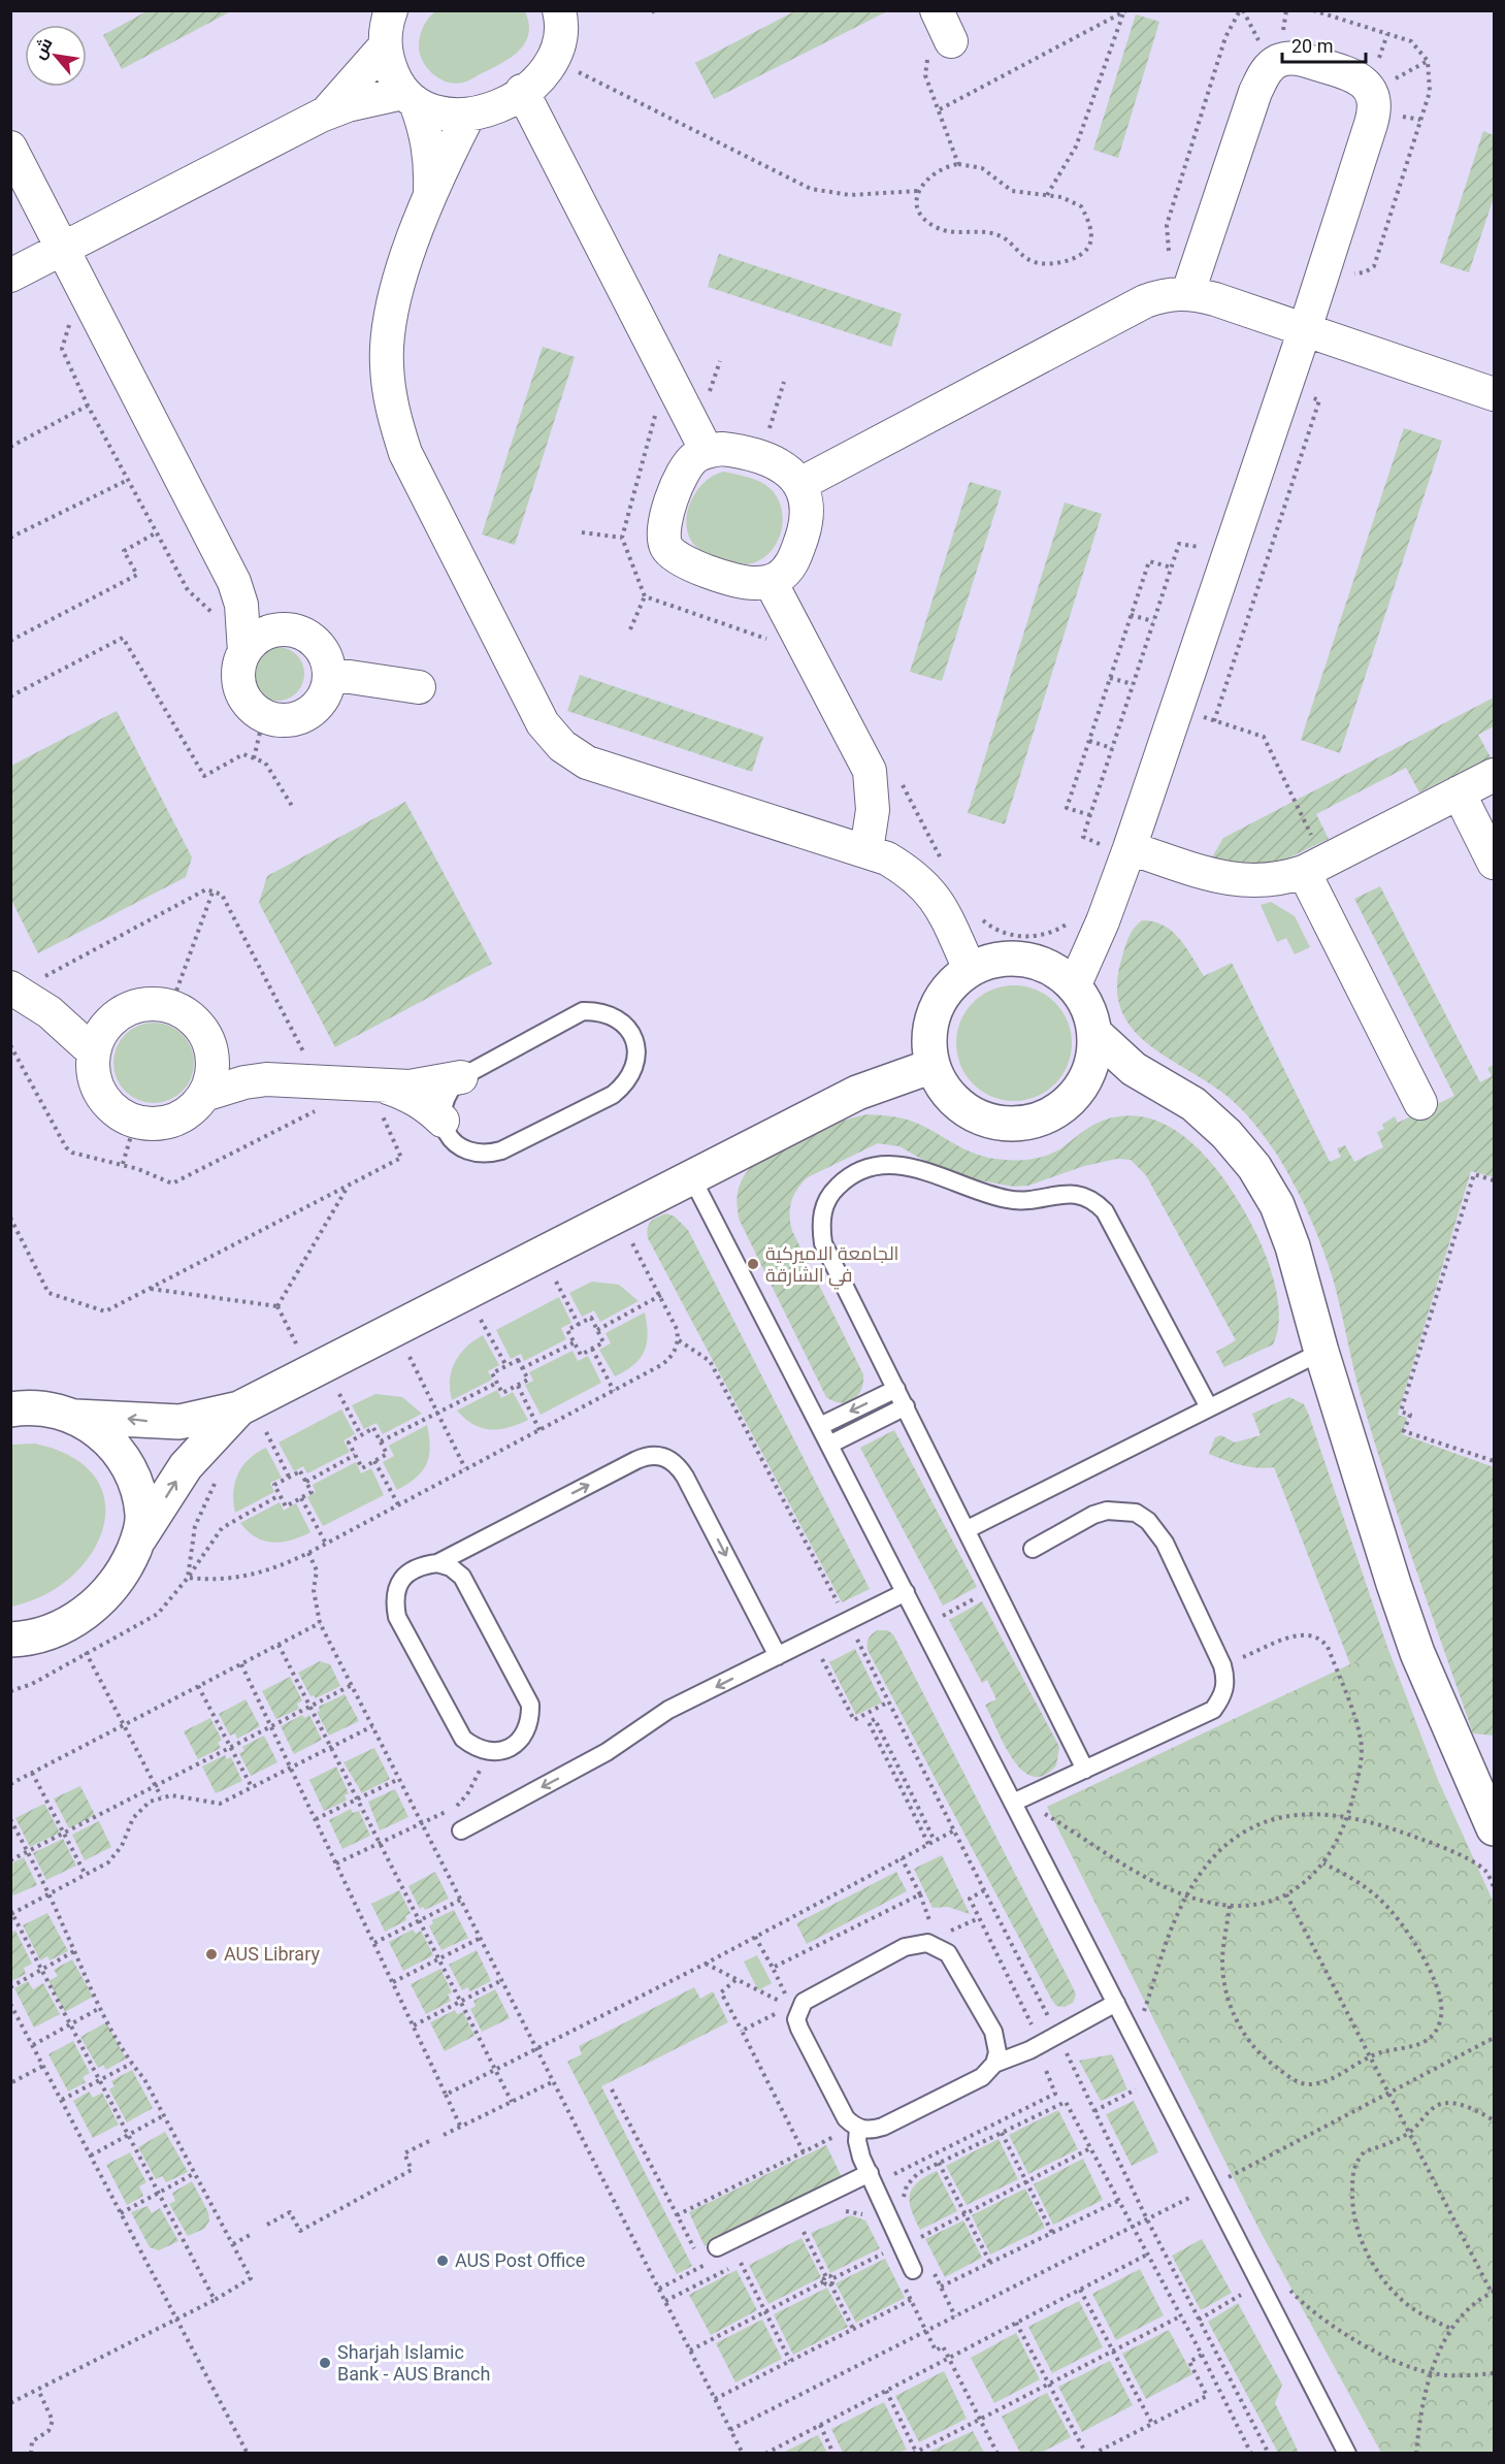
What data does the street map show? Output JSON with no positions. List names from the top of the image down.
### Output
{
  "places": [
    "الجامعة الاميركية في الشارقة",
    "AUS Library",
    "AUS Post Office",
    "Sharjah Islamic Bank - AUS Branch"
  ],
  "scale_bar": "20 m",
  "north": "top left"
}
